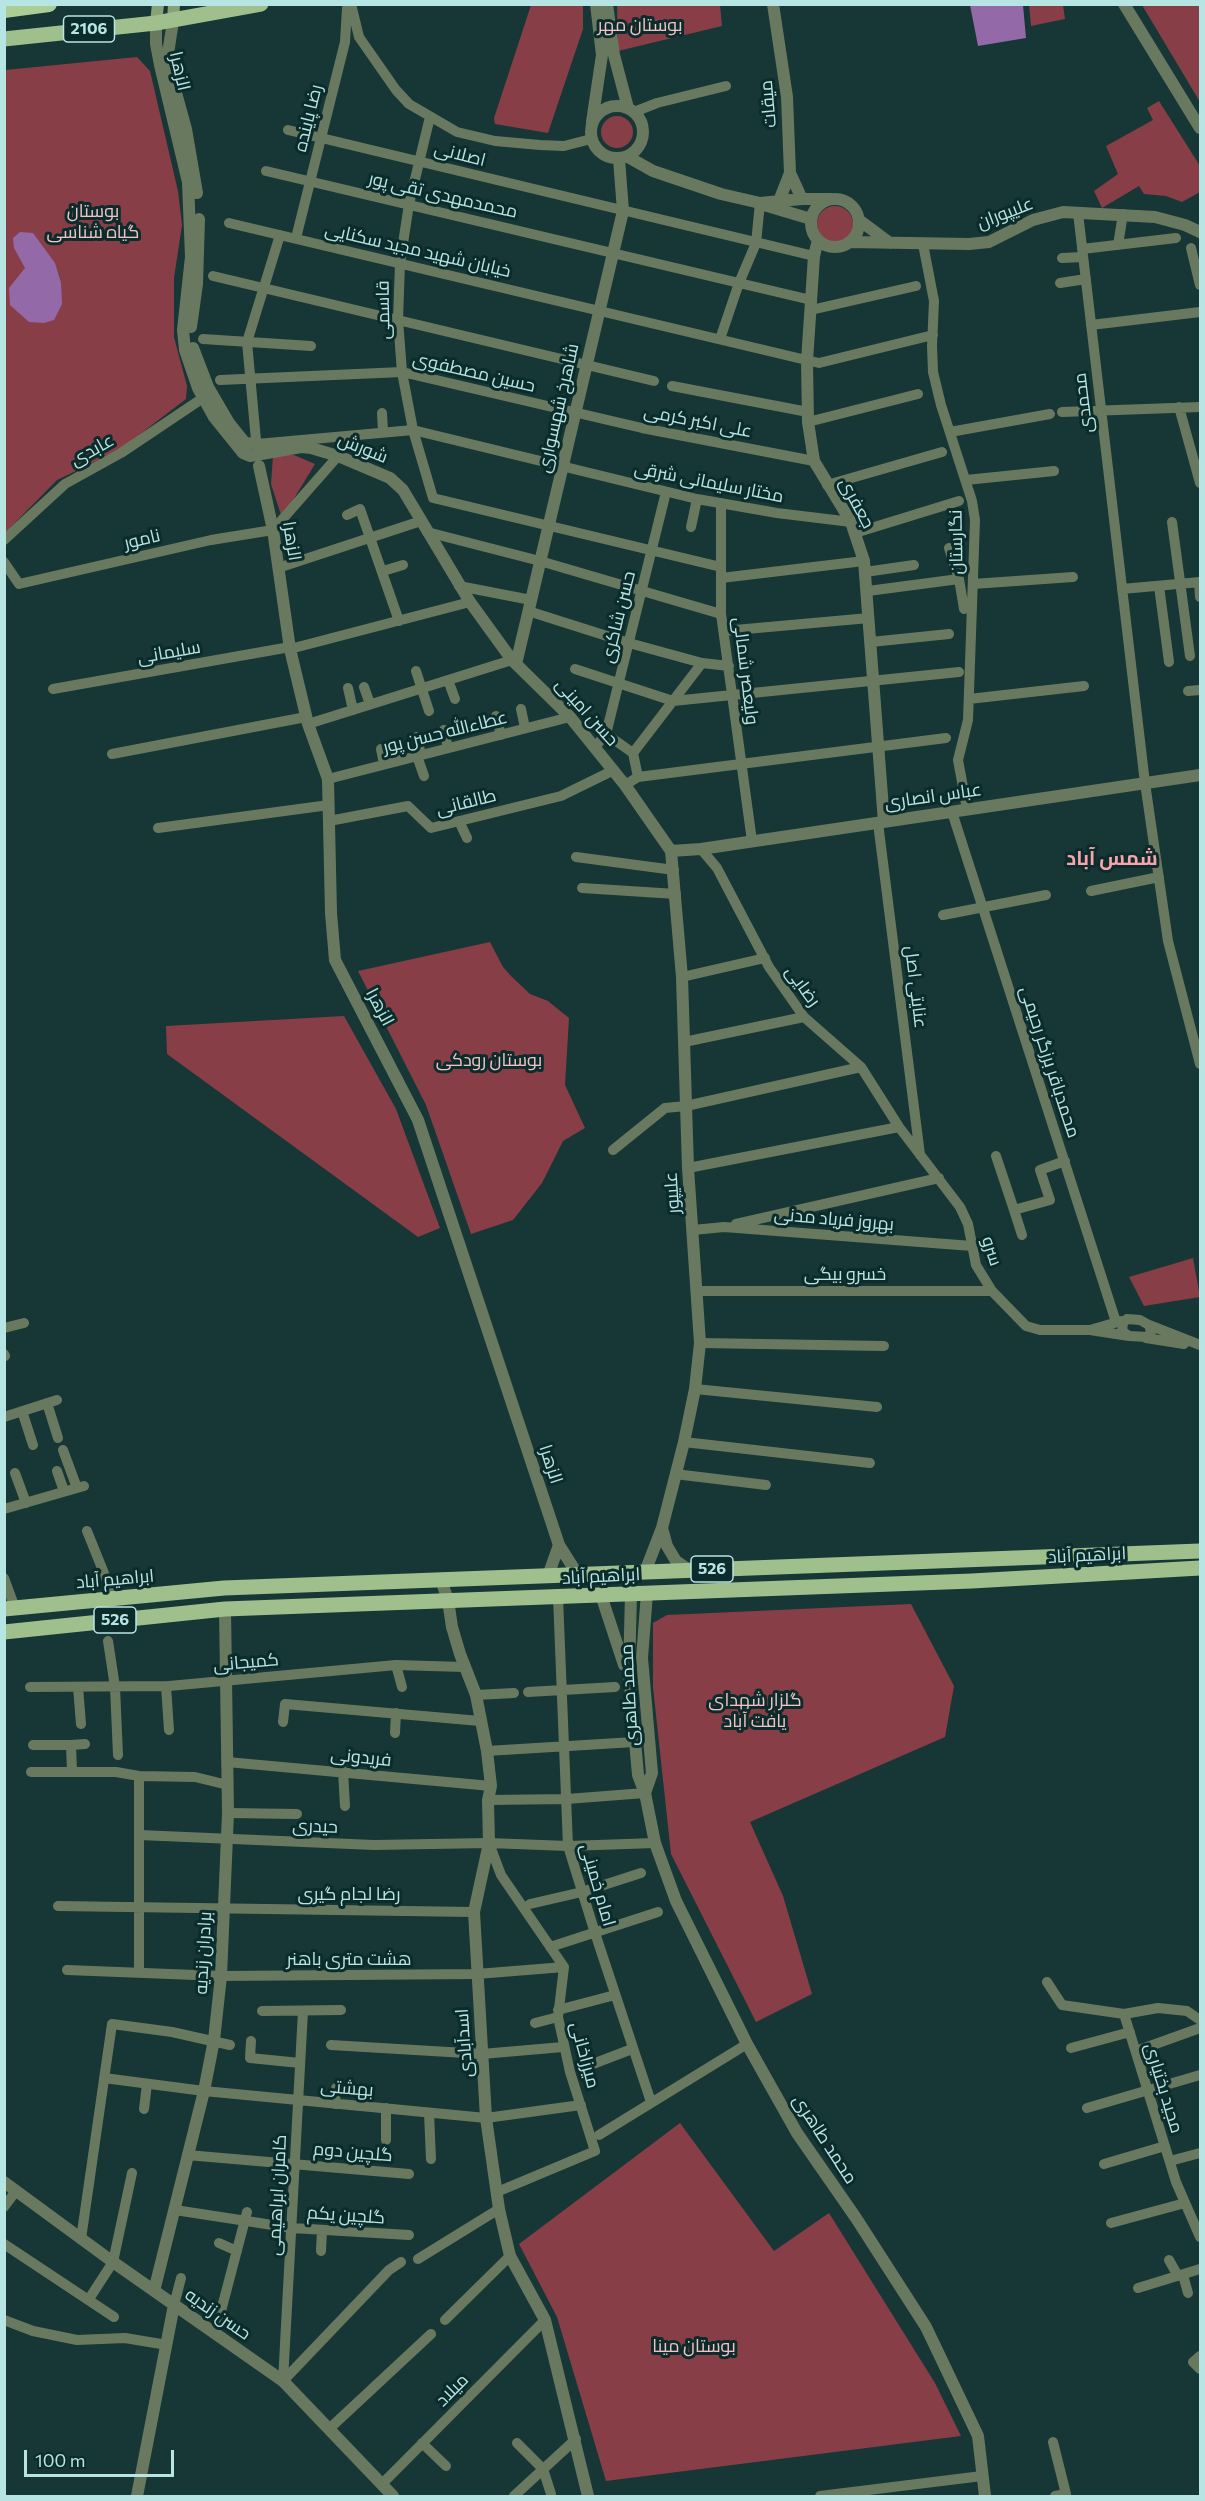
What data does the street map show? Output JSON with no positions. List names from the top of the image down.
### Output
{
  "streets": {
    "main road": ["2106", "ابراهیم آباد", "526"],
    "street": [
      "الزهرا",
      "میقات",
      "رضا پاینده",
      "اصلانی",
      "محمدمهدی تقی پور",
      "علیپوران",
      "خیابان شهید مجید سکنایی",
      "قاسمی",
      "حسین مصطفوی",
      "محمدی",
      "شاهرخ شهسواری",
      "علی اکبر کرمی",
      "شورش",
      "عابدی",
      "مختار سلیمانی شرقی",
      "جعفری",
      "نامور",
      "نگارستان",
      "حسن شاکری",
      "سلیمانی",
      "ولیعصر شمالی",
      "حسن امینی",
      "عطاءالله حسن پور",
      "عباس انصاری",
      "طالقانی",
      "رضایی",
      "عنایتی اصل",
      "محمدباقر برزگر رحیمی",
      "علیپور",
      "بهروز فریاد مدنی",
      "سرو",
      "خسرو بیگی",
      "کمیجانی",
      "محمد طاهری",
      "فریدونی",
      "حیدری",
      "امام خمینی",
      "رضا لجام گیری",
      "برادران زندیه",
      "هشت متری باهنر",
      "اسدآبادی",
      "میرزاخانی",
      "بهشتی",
      "مجید بختیاری",
      "گلچین دوم",
      "کامران ابراهیمی",
      "گلچین یکم",
      "حسن زندیه",
      "میلاد"
    ]
  },
  "crossings": [
    ["2106", "الزهرا"],
    ["الزهرا", "شورش"],
    ["الزهرا", "عابدی"],
    ["الزهرا", "مختار سلیمانی شرقی"],
    ["الزهرا", "نامور"],
    ["الزهرا", "سلیمانی"],
    ["الزهرا", "عطاءالله حسن پور"],
    ["الزهرا", "طالقانی"],
    ["الزهرا", "ابراهیم آباد"],
    ["رضا پاینده", "اصلانی"],
    ["رضا پاینده", "محمدمهدی تقی پور"],
    ["رضا پاینده", "خیابان شهید مجید سکنایی"],
    ["اصلانی", "قاسمی"],
    ["اصلانی", "شاهرخ شهسواری"],
    ["اصلانی", "جعفری"],
    ["محمدمهدی تقی پور", "قاسمی"],
    ["محمدمهدی تقی پور", "شاهرخ شهسواری"],
    ["محمدمهدی تقی پور", "جعفری"],
    ["علیپوران", "محمدی"],
    ["علیپوران", "جعفری"],
    ["علیپوران", "نگارستان"],
    ["خیابان شهید مجید سکنایی", "قاسمی"],
    ["خیابان شهید مجید سکنایی", "شاهرخ شهسواری"],
    ["خیابان شهید مجید سکنایی", "جعفری"],
    ["خیابان شهید مجید سکنایی", "نگارستان"],
    ["قاسمی", "حسین مصطفوی"],
    ["قاسمی", "شاهرخ شهسواری"],
    ["قاسمی", "مختار سلیمانی شرقی"],
    ["حسین مصطفوی", "شاهرخ شهسواری"],
    ["حسین مصطفوی", "علی اکبر کرمی"],
    ["محمدی", "عباس انصاری"],
    ["شاهرخ شهسواری", "علی اکبر کرمی"],
    ["شاهرخ شهسواری", "مختار سلیمانی شرقی"],
    ["شاهرخ شهسواری", "حسن امینی"],
    ["علی اکبر کرمی", "جعفری"],
    ["شورش", "مختار سلیمانی شرقی"],
    ["شورش", "حسن امینی"],
    ["مختار سلیمانی شرقی", "جعفری"],
    ["مختار سلیمانی شرقی", "حسن شاکری"],
    ["مختار سلیمانی شرقی", "ولیعصر شمالی"],
    ["جعفری", "عباس انصاری"],
    ["جعفری", "عنایتی اصل"],
    ["نگارستان", "عباس انصاری"],
    ["حسن شاکری", "حسن امینی"],
    ["ولیعصر شمالی", "عباس انصاری"],
    ["حسن امینی", "عطاءالله حسن پور"],
    ["حسن امینی", "عباس انصاری"],
    ["حسن امینی", "طالقانی"],
    ["حسن امینی", "علیپور"],
    ["عباس انصاری", "رضایی"],
    ["عباس انصاری", "عنایتی اصل"],
    ["عباس انصاری", "محمدباقر برزگر رحیمی"],
    ["عباس انصاری", "علیپور"],
    ["رضایی", "سرو"],
    ["عنایتی اصل", "سرو"],
    ["علیپور", "بهروز فریاد مدنی"],
    ["علیپور", "خسرو بیگی"],
    ["علیپور", "ابراهیم آباد"],
    ["بهروز فریاد مدنی", "سرو"],
    ["سرو", "خسرو بیگی"],
    ["ابراهیم آباد", "محمد طاهری"],
    ["ابراهیم آباد", "امام خمینی"],
    ["ابراهیم آباد", "برادران زندیه"],
    ["ابراهیم آباد", "اسدآبادی"],
    ["کمیجانی", "برادران زندیه"],
    ["کمیجانی", "اسدآبادی"],
    ["محمد طاهری", "حیدری"],
    ["فریدونی", "برادران زندیه"],
    ["فریدونی", "اسدآبادی"],
    ["حیدری", "امام خمینی"],
    ["حیدری", "برادران زندیه"],
    ["حیدری", "اسدآبادی"],
    ["رضا لجام گیری", "برادران زندیه"],
    ["رضا لجام گیری", "اسدآبادی"],
    ["برادران زندیه", "هشت متری باهنر"],
    ["برادران زندیه", "بهشتی"],
    ["برادران زندیه", "گلچین دوم"],
    ["برادران زندیه", "گلچین یکم"],
    ["برادران زندیه", "حسن زندیه"],
    ["هشت متری باهنر", "اسدآبادی"],
    ["هشت متری باهنر", "میرزاخانی"],
    ["اسدآبادی", "میرزاخانی"],
    ["اسدآبادی", "بهشتی"],
    ["اسدآبادی", "میلاد"],
    ["میرزاخانی", "بهشتی"],
    ["بهشتی", "کامران ابراهیمی"],
    ["گلچین دوم", "کامران ابراهیمی"],
    ["کامران ابراهیمی", "گلچین یکم"],
    ["کامران ابراهیمی", "حسن زندیه"],
    ["حسن زندیه", "میلاد"]
  ],
  "districts": ["شمس آباد"],
  "parks": [
    "بوستان مهر",
    "بوستان گیاه شناسی",
    "بوستان رودکی",
    "گلزار شهدای یافت آباد",
    "بوستان مینا"
  ],
  "scale_bar": "100 m"
}
